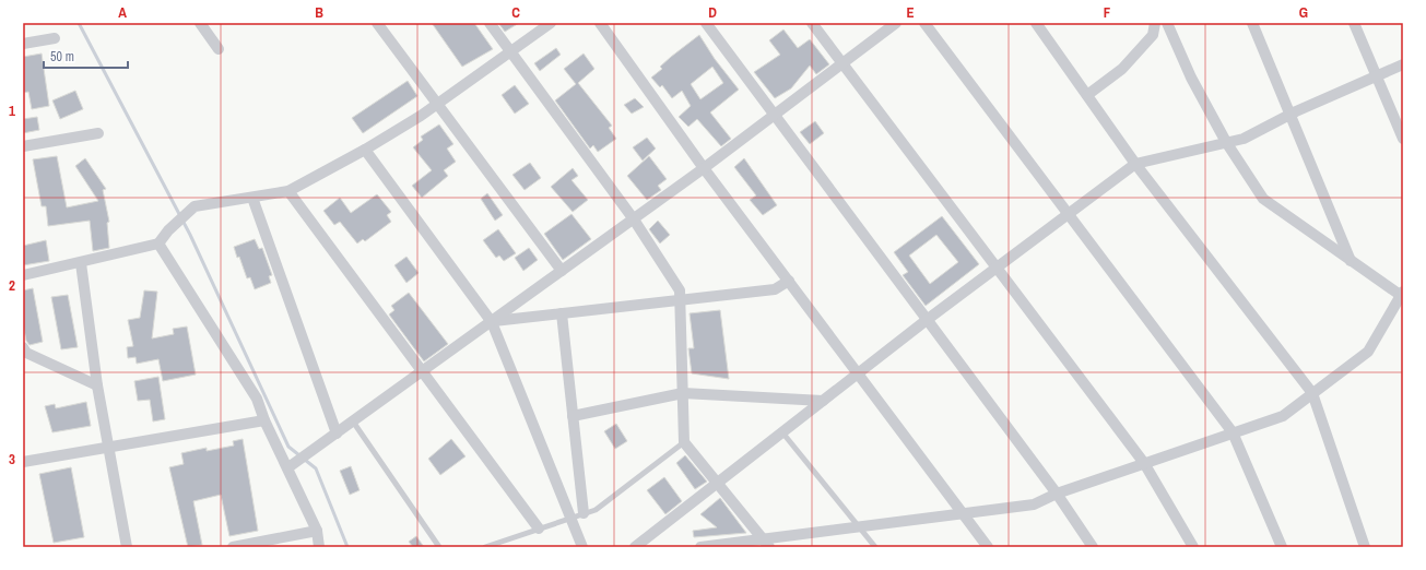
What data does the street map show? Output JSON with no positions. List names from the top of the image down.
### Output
{
  "scale_bar": "50 m",
  "grid": {
    "columns": [
      "A",
      "B",
      "C",
      "D",
      "E",
      "F",
      "G"
    ],
    "rows": ["1", "2", "3"]
  }
}
